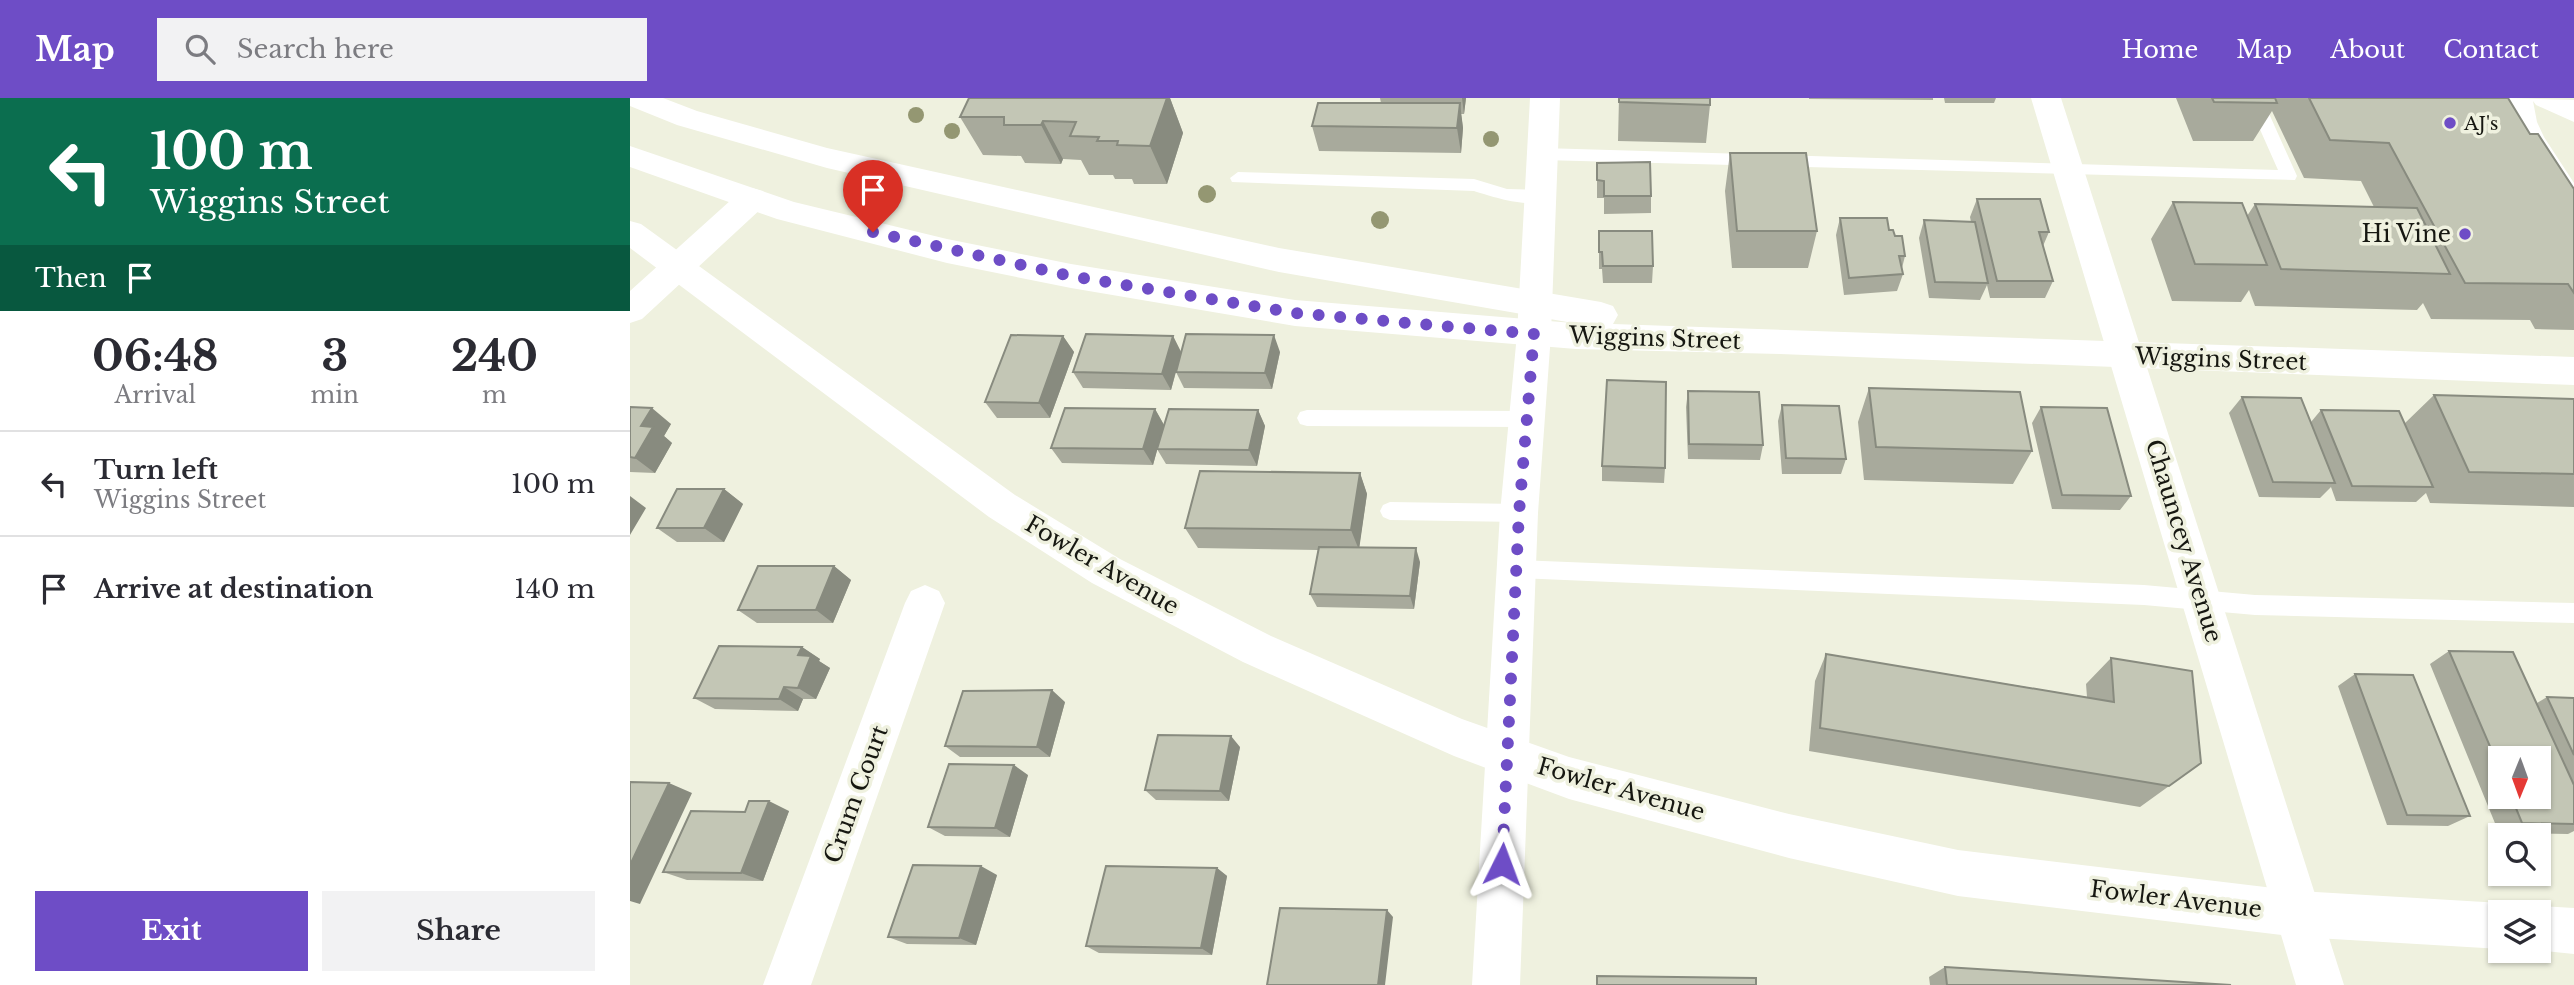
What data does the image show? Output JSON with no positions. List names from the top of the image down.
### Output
{
  "streets": {
    "main road": [
      "Wiggins Street",
      "Chauncey Avenue",
      "Fowler Avenue",
      "Crum Court"
    ]
  },
  "crossings": [
    ["Wiggins Street", "Chauncey Avenue"],
    ["Chauncey Avenue", "Fowler Avenue"]
  ],
  "places": ["AJ's", "Hi Vine"],
  "north": "bottom",
  "page": {
    "header": "Map",
    "search": "Search here",
    "nav": [
      "Home",
      "Map",
      "About",
      "Contact"
    ],
    "turn": ["100 m", "Wiggins Street"],
    "then": "Then",
    "eta": [
      "06:48",
      "Arrival",
      "3",
      "min",
      "240",
      "m"
    ],
    "list": [
      {
        "name": "Turn left",
        "note": "Wiggins Street",
        "value": "100 m"
      },
      {
        "name": "Arrive at destination",
        "value": "140 m"
      }
    ],
    "buttons": ["Exit", "Share"]
  }
}
